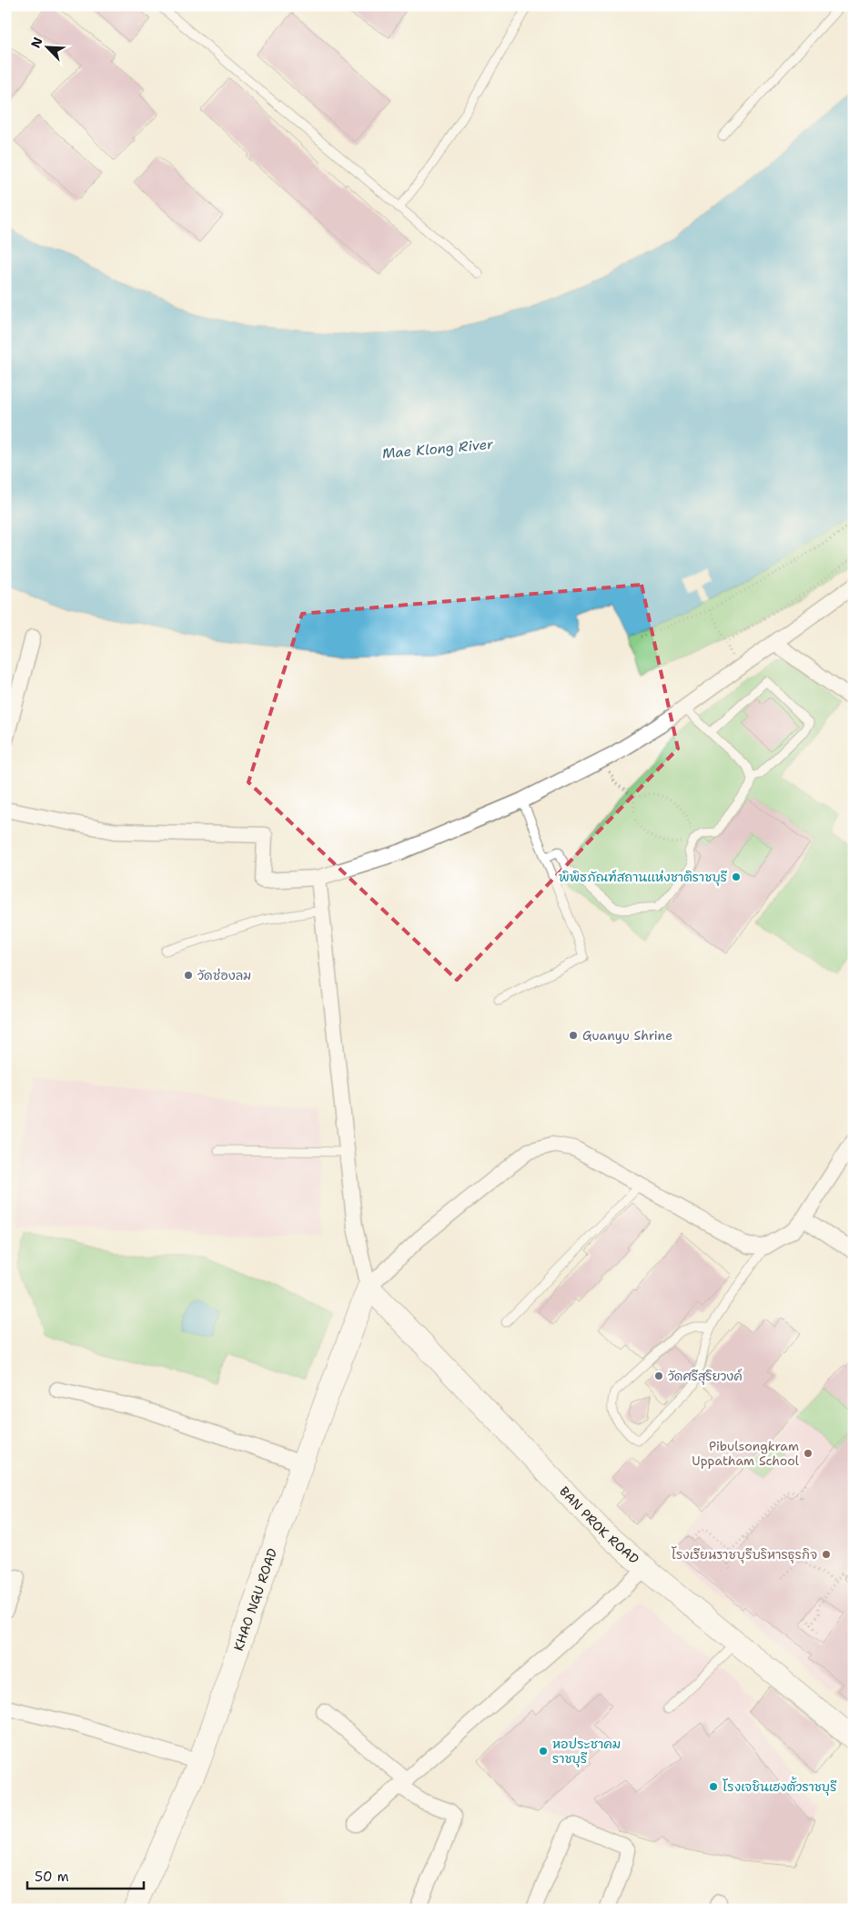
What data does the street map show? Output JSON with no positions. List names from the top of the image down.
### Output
{
  "streets": {
    "street": ["BAN PROK ROAD", "KHAO NGU ROAD"]
  },
  "crossings": [
    ["BAN PROK ROAD", "KHAO NGU ROAD"]
  ],
  "water": ["Mae Klong River"],
  "places": [
    "พิพิธภัณฑ์สถานแห่งชาติราชบุรี",
    "วัดช่องลม",
    "Guanyu Shrine",
    "วัดศรีสุริยวงค์",
    "Pibulsongkram Uppatham School",
    "โรงเรียนราชบุรีบริหารธุรกิจ",
    "หอประชาคม ราชบุรี",
    "โรงเจชินเฮงตั้วราชบุรี"
  ],
  "scale_bar": "50 m",
  "north": "top left"
}
